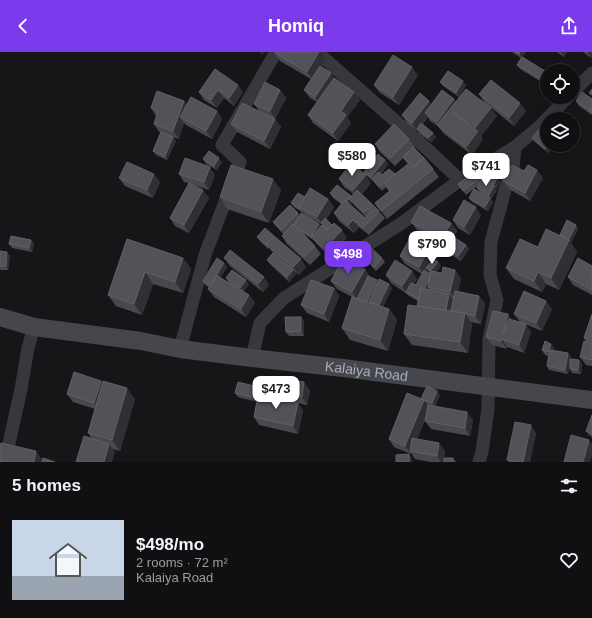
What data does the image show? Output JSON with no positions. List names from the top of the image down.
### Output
{
  "streets": {
    "main road": ["Kalaiya Road"]
  },
  "page": {
    "header": "Homiq",
    "price": [
      "$580",
      "$741",
      "$790",
      "$498",
      "$473"
    ],
    "heading": "5 homes",
    "list": [
      {
        "name": "$498/mo",
        "note": "2 rooms · 72 m² · Kalaiya Road"
      }
    ]
  }
}
